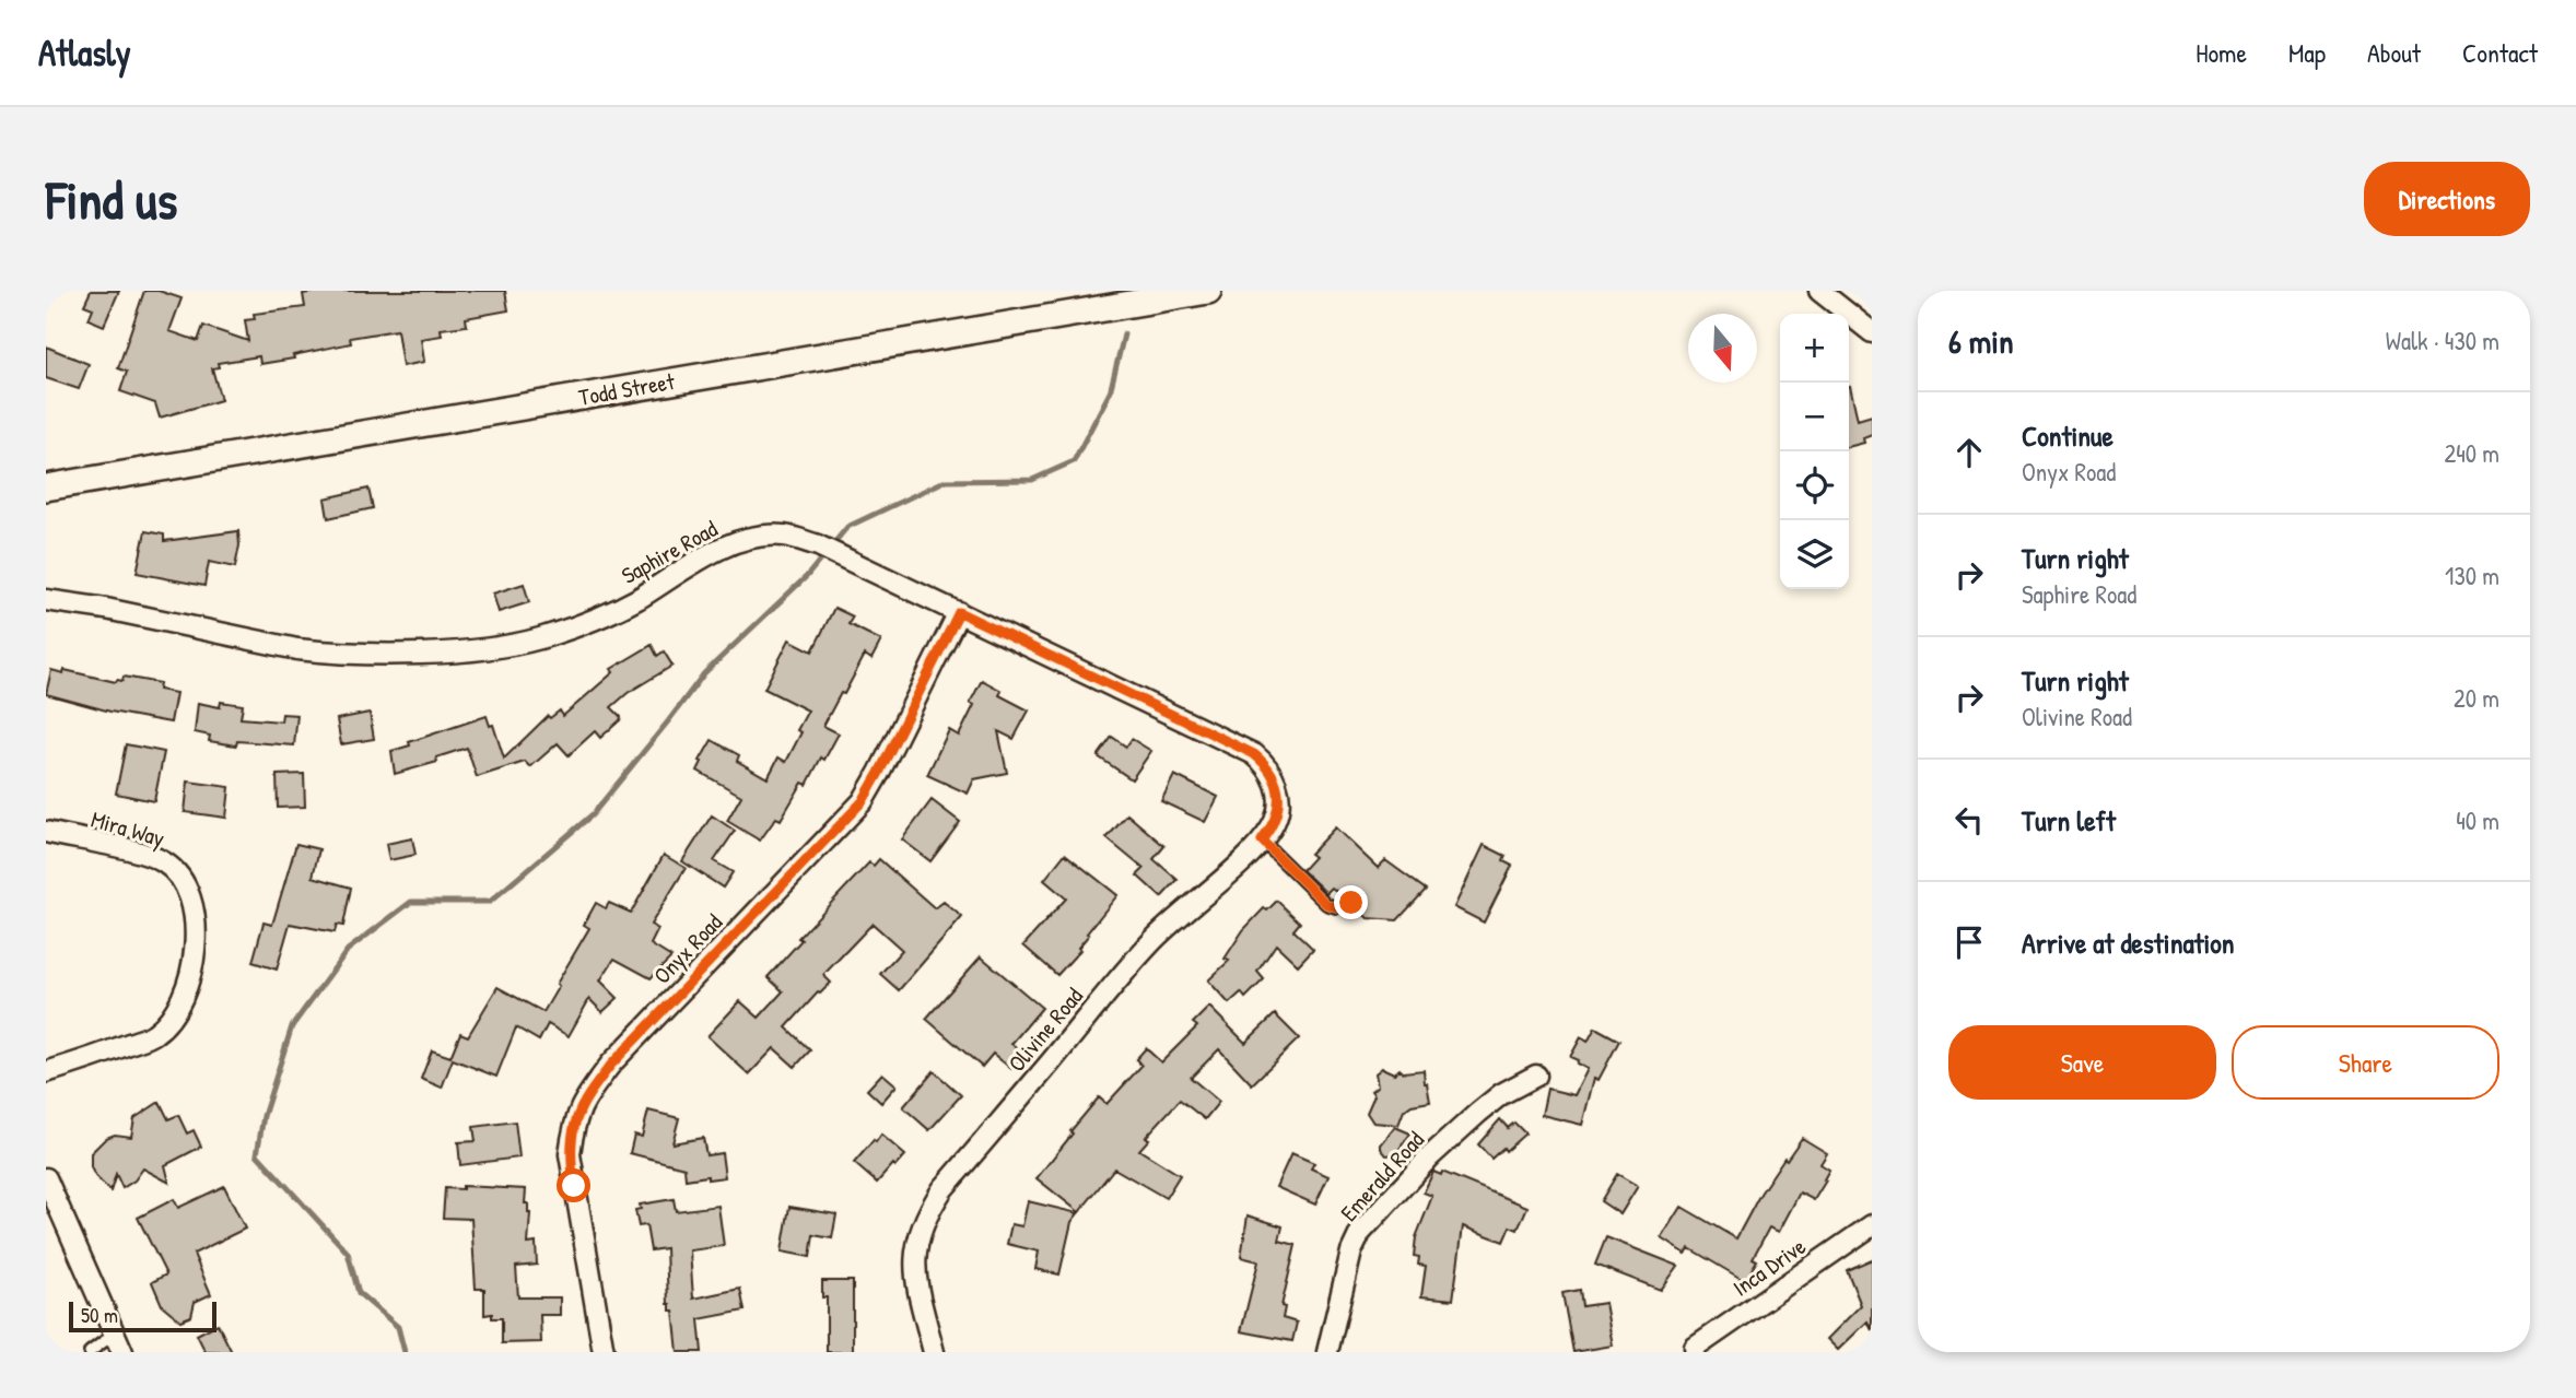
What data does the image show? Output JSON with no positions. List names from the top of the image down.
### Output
{
  "streets": {
    "street": [
      "Todd Street",
      "Saphire Road",
      "Mira Way",
      "Onyx Road",
      "Olivine Road",
      "Emerald Road",
      "Inca Drive"
    ]
  },
  "crossings": [
    ["Saphire Road", "Onyx Road"],
    ["Saphire Road", "Olivine Road"]
  ],
  "scale_bar": "50 m",
  "north": "bottom",
  "page": {
    "header": "Atlasly",
    "nav": [
      "Home",
      "Map",
      "About",
      "Contact"
    ],
    "buttons": [
      "Directions",
      ["Save", "Share"]
    ],
    "title": "Find us",
    "heading": ["6 min", "Walk · 430 m"],
    "map_buttons": ["+", "−"],
    "list": [
      ["Continue", "Onyx Road", "240 m"],
      ["Turn right", "Saphire Road", "130 m"],
      ["Turn right", "Olivine Road", "20 m"],
      ["Turn left", "40 m"],
      "Arrive at destination"
    ],
    "scale": "50 m"
  }
}
